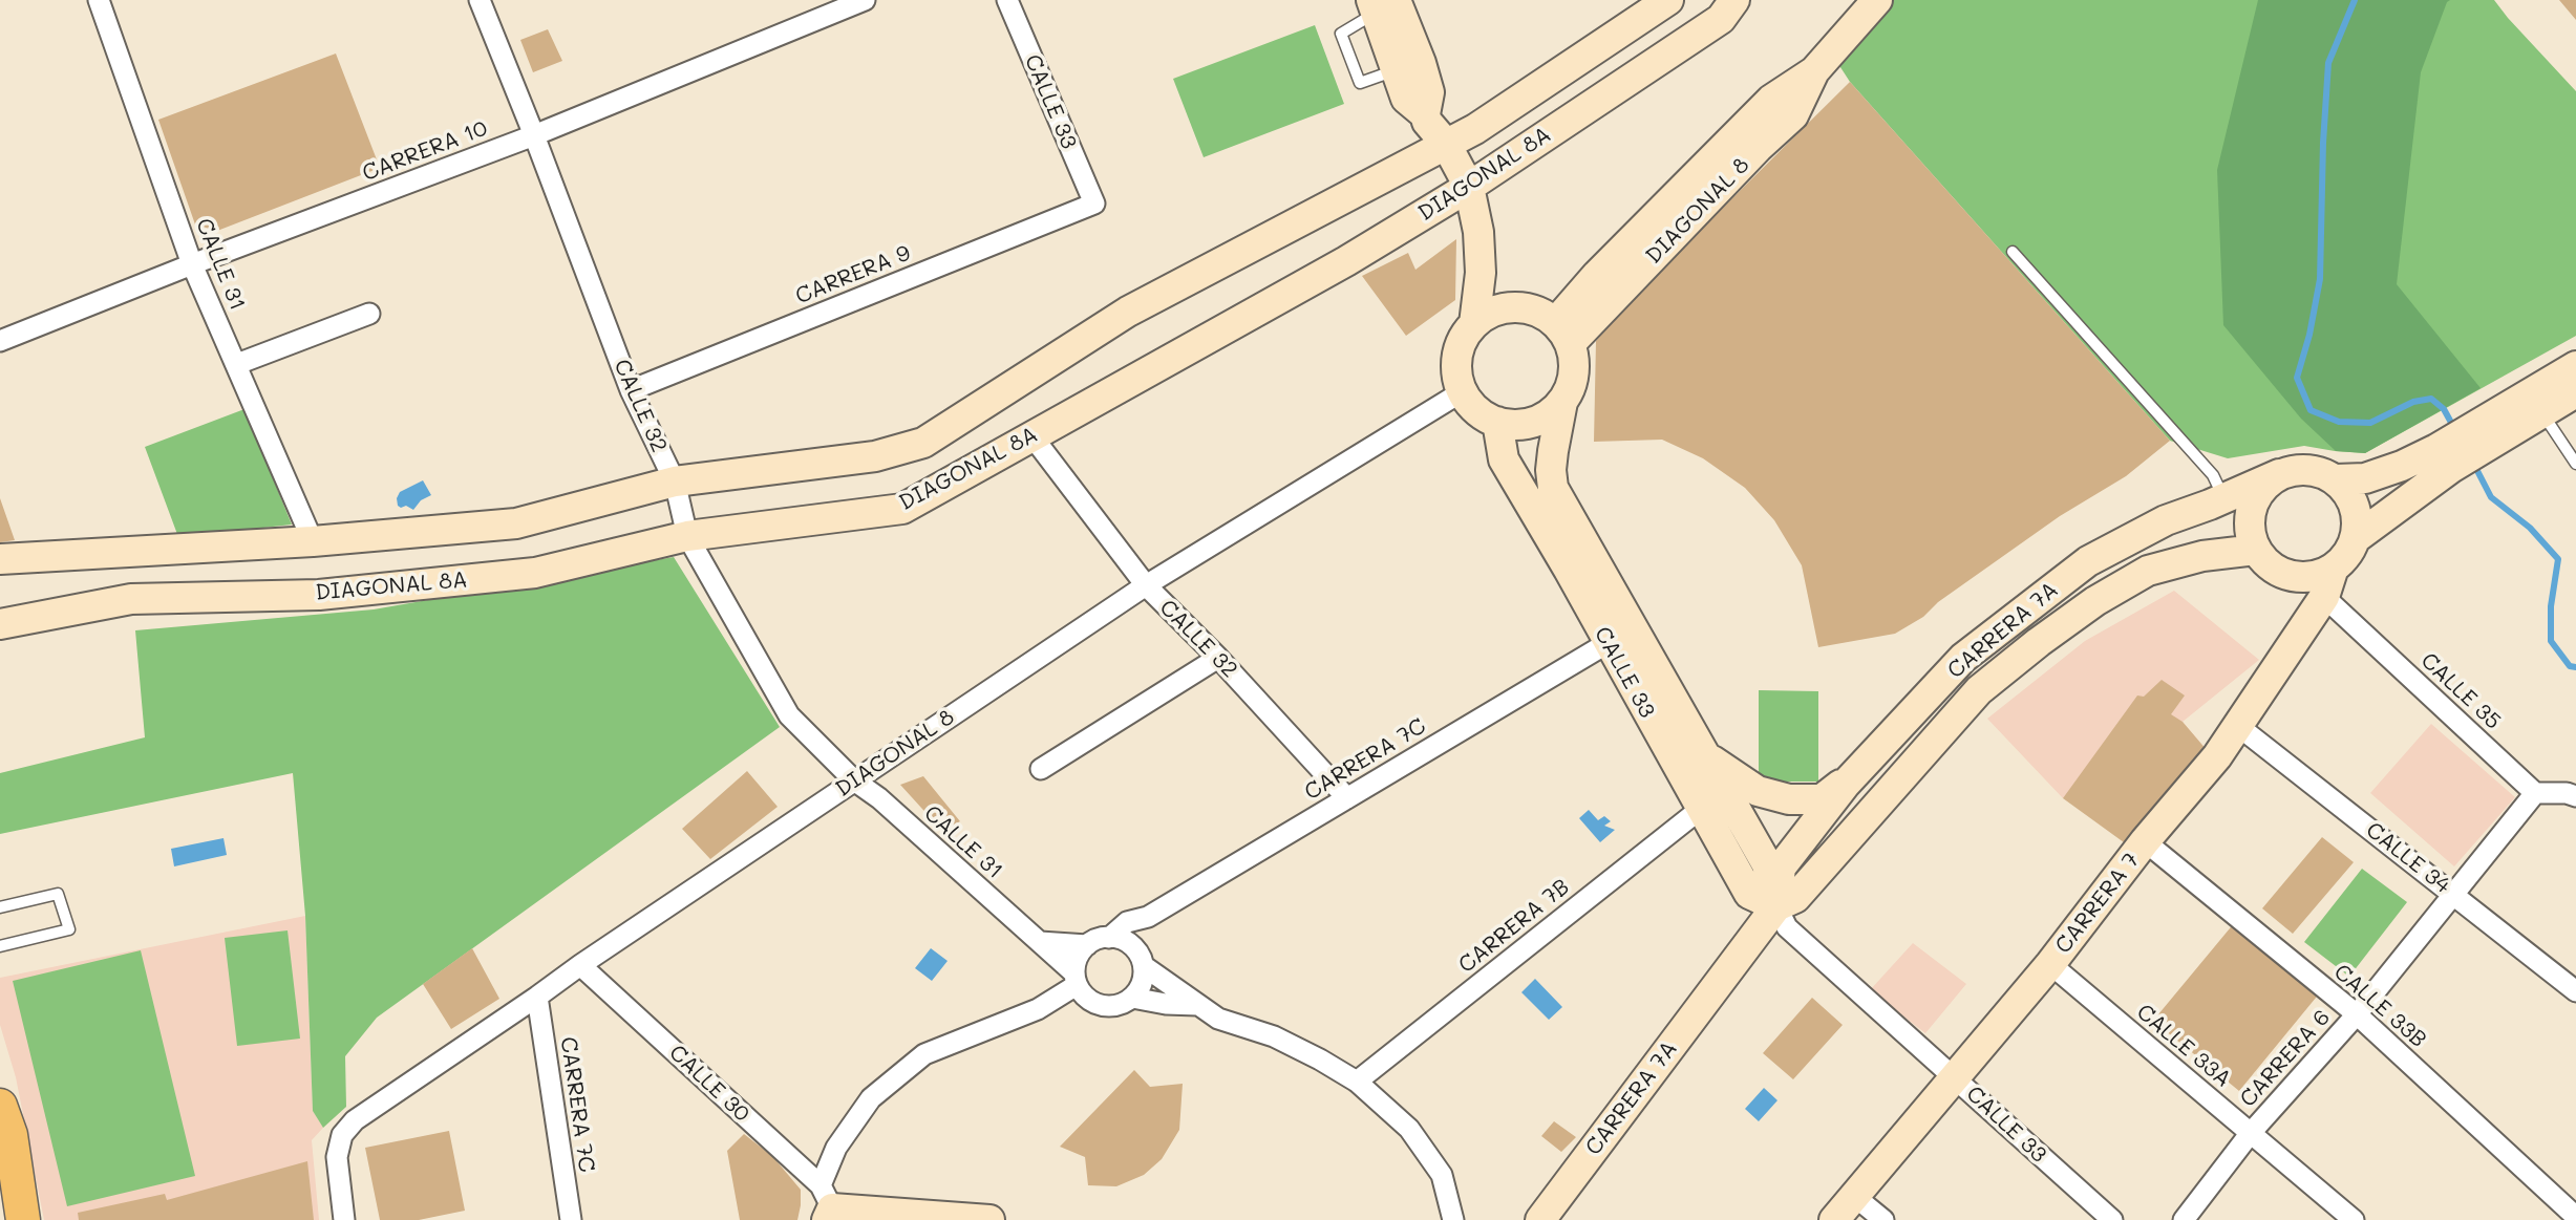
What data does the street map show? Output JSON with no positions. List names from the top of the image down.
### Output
{
  "streets": {
    "street": [
      "CALLE 33",
      "CARRERA 10",
      "DIAGONAL 8A",
      "DIAGONAL 8",
      "CALLE 31",
      "CARRERA 9",
      "CALLE 32",
      "CARRERA 7A",
      "CALLE 35",
      "CARRERA 7C",
      "CALLE 34",
      "CARRERA 7",
      "CARRERA 7B",
      "CALLE 33B",
      "CALLE 33A",
      "CARRERA 6",
      "CALLE 30"
    ]
  },
  "crossings": [
    ["CALLE 33", "DIAGONAL 8"],
    ["CALLE 33", "CARRERA 9"],
    ["CALLE 33", "CARRERA 7A"],
    ["CALLE 33", "CARRERA 7C"],
    ["CALLE 33", "CARRERA 7"],
    ["CALLE 33", "CARRERA 7B"],
    ["CARRERA 10", "CALLE 31"],
    ["CARRERA 10", "CALLE 32"],
    ["DIAGONAL 8A", "CALLE 31"],
    ["DIAGONAL 8A", "CALLE 32"],
    ["DIAGONAL 8", "CALLE 31"],
    ["DIAGONAL 8", "CALLE 32"],
    ["DIAGONAL 8", "CARRERA 7C"],
    ["DIAGONAL 8", "CALLE 30"],
    ["CALLE 31", "CALLE 32"],
    ["CALLE 31", "CARRERA 7C"],
    ["CARRERA 9", "CALLE 32"],
    ["CALLE 32", "CARRERA 7C"],
    ["CARRERA 7A", "CARRERA 7"],
    ["CALLE 35", "CARRERA 7"],
    ["CALLE 35", "CARRERA 6"],
    ["CALLE 34", "CARRERA 7"],
    ["CALLE 34", "CARRERA 6"],
    ["CARRERA 7", "CALLE 33B"],
    ["CARRERA 7", "CALLE 33A"],
    ["CALLE 33B", "CARRERA 6"],
    ["CALLE 33A", "CARRERA 6"]
  ]
}
